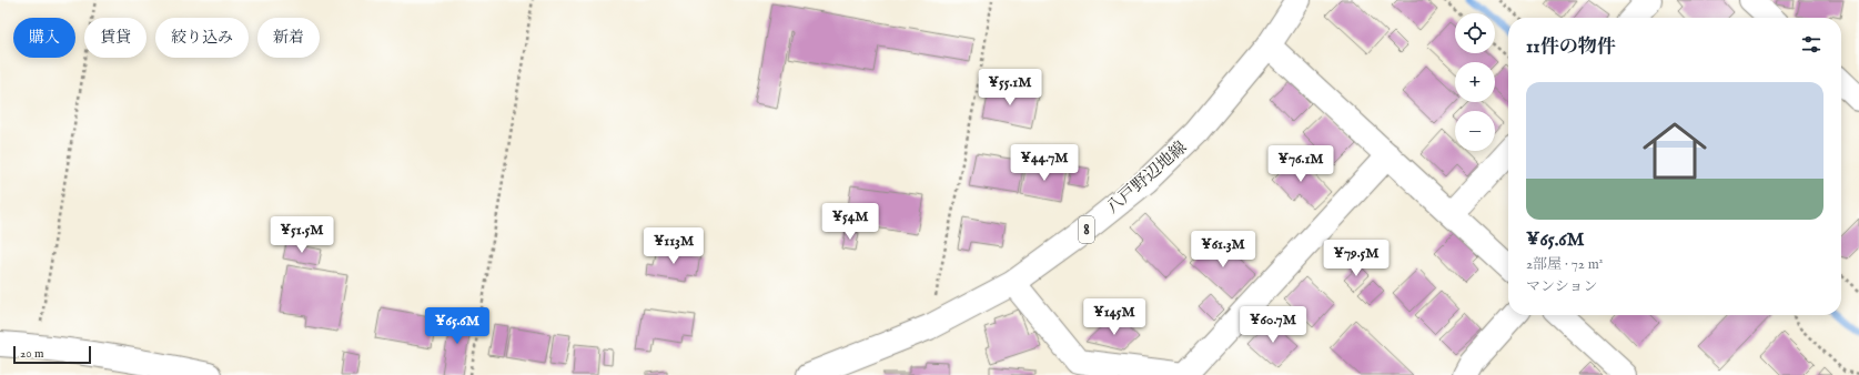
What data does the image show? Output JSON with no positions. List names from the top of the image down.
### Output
{
  "streets": {
    "street": ["八戸野辺地線", "8"]
  },
  "scale_bar": "20 m",
  "page": {
    "map_buttons": ["+", "−"],
    "chip": [
      "購入",
      "賃貸",
      "絞り込み",
      "新着"
    ],
    "heading": "11件の物件",
    "price": [
      "¥55.1M",
      "¥44.7M",
      "¥76.1M",
      "¥54M",
      "¥51.5M",
      "¥113M",
      "¥61.3M",
      "¥79.5M",
      "¥145M",
      "¥60.7M",
      "¥65.6M"
    ],
    "list": [
      {
        "name": "¥65.6M",
        "note": "2部屋 · 72 m² · マンション"
      }
    ],
    "scale": "20 m"
  }
}
